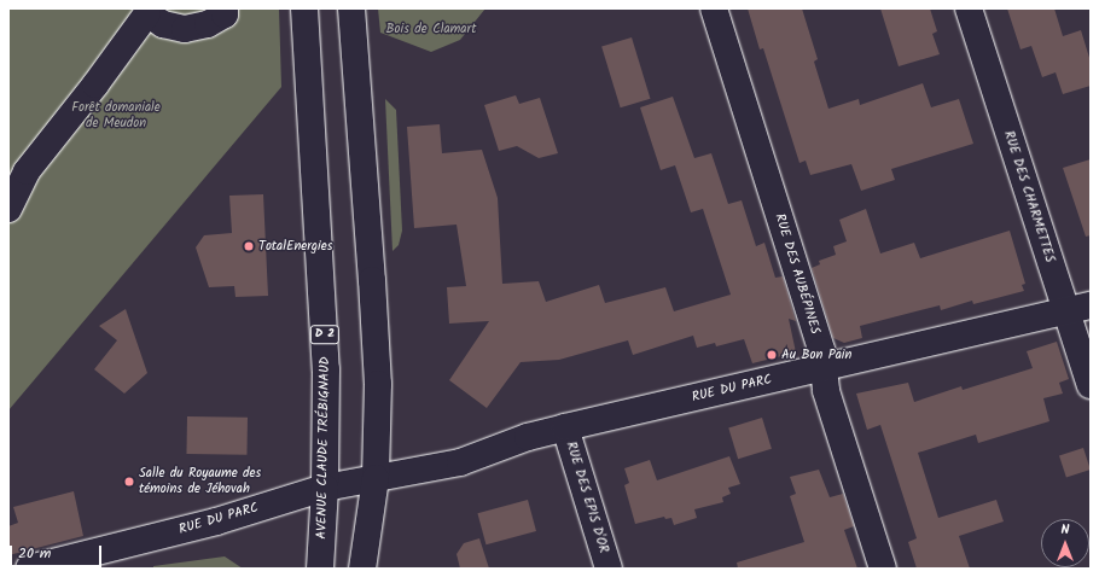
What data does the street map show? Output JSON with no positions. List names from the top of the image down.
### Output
{
  "streets": {
    "street": [
      "RUE DES CHARMETTES",
      "RUE DES AUBÉPINES",
      "D 2",
      "RUE DU PARC",
      "AVENUE CLAUDE TRÉBIGNAUD",
      "RUE DES EPIS D'OR"
    ]
  },
  "crossings": [
    ["RUE DES CHARMETTES", "RUE DU PARC"],
    ["RUE DES AUBÉPINES", "RUE DU PARC"],
    ["RUE DU PARC", "AVENUE CLAUDE TRÉBIGNAUD"],
    ["RUE DU PARC", "RUE DES EPIS D'OR"]
  ],
  "parks": ["Bois de Clamart", "Forêt domaniale de Meudon"],
  "places": ["TotalEnergies", "Au Bon Pain", "Salle du Royaume des témoins de Jéhovah"],
  "scale_bar": "20 m",
  "north": "top"
}
